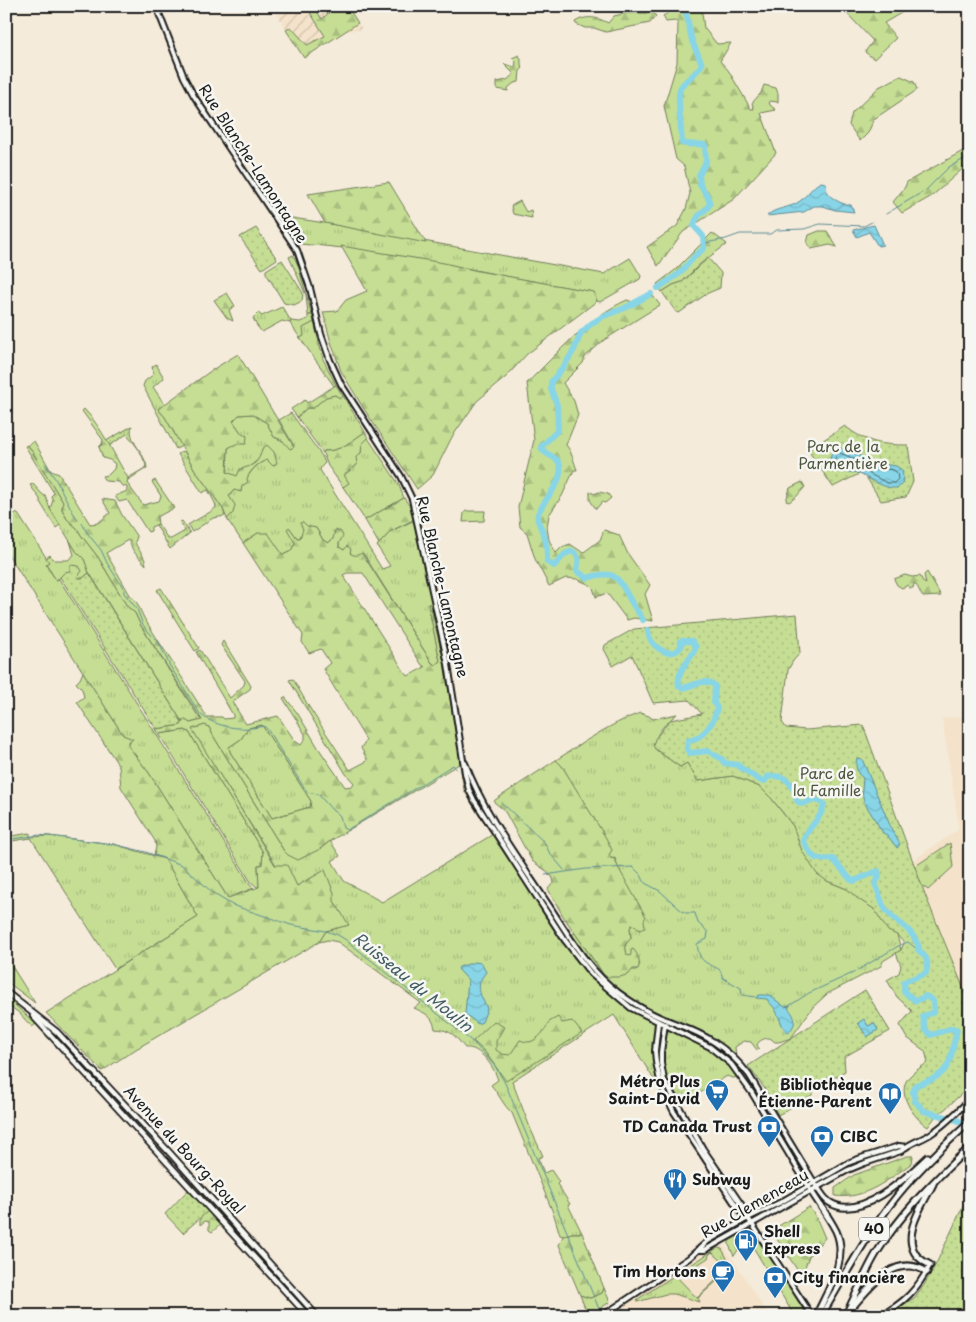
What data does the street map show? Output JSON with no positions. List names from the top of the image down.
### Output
{
  "streets": {
    "highway": ["40"],
    "main road": ["Avenue du Bourg-Royal"],
    "street": ["Rue Blanche-Lamontagne", "Rue Clemenceau"]
  },
  "crossings": [
    ["Rue Blanche-Lamontagne", "Rue Clemenceau"]
  ],
  "water": ["Ruisseau du Moulin"],
  "parks": ["Parc de la Parmentière", "Parc de la Famille"],
  "places": {
    "supermarket": ["Métro Plus Saint-David"],
    "library": ["Bibliothèque Étienne-Parent"],
    "bank": ["TD Canada Trust", "CIBC", "City financière"],
    "restaurant": ["Subway"],
    "fuel station": ["Shell Express"],
    "cafe": ["Tim Hortons"]
  }
}
